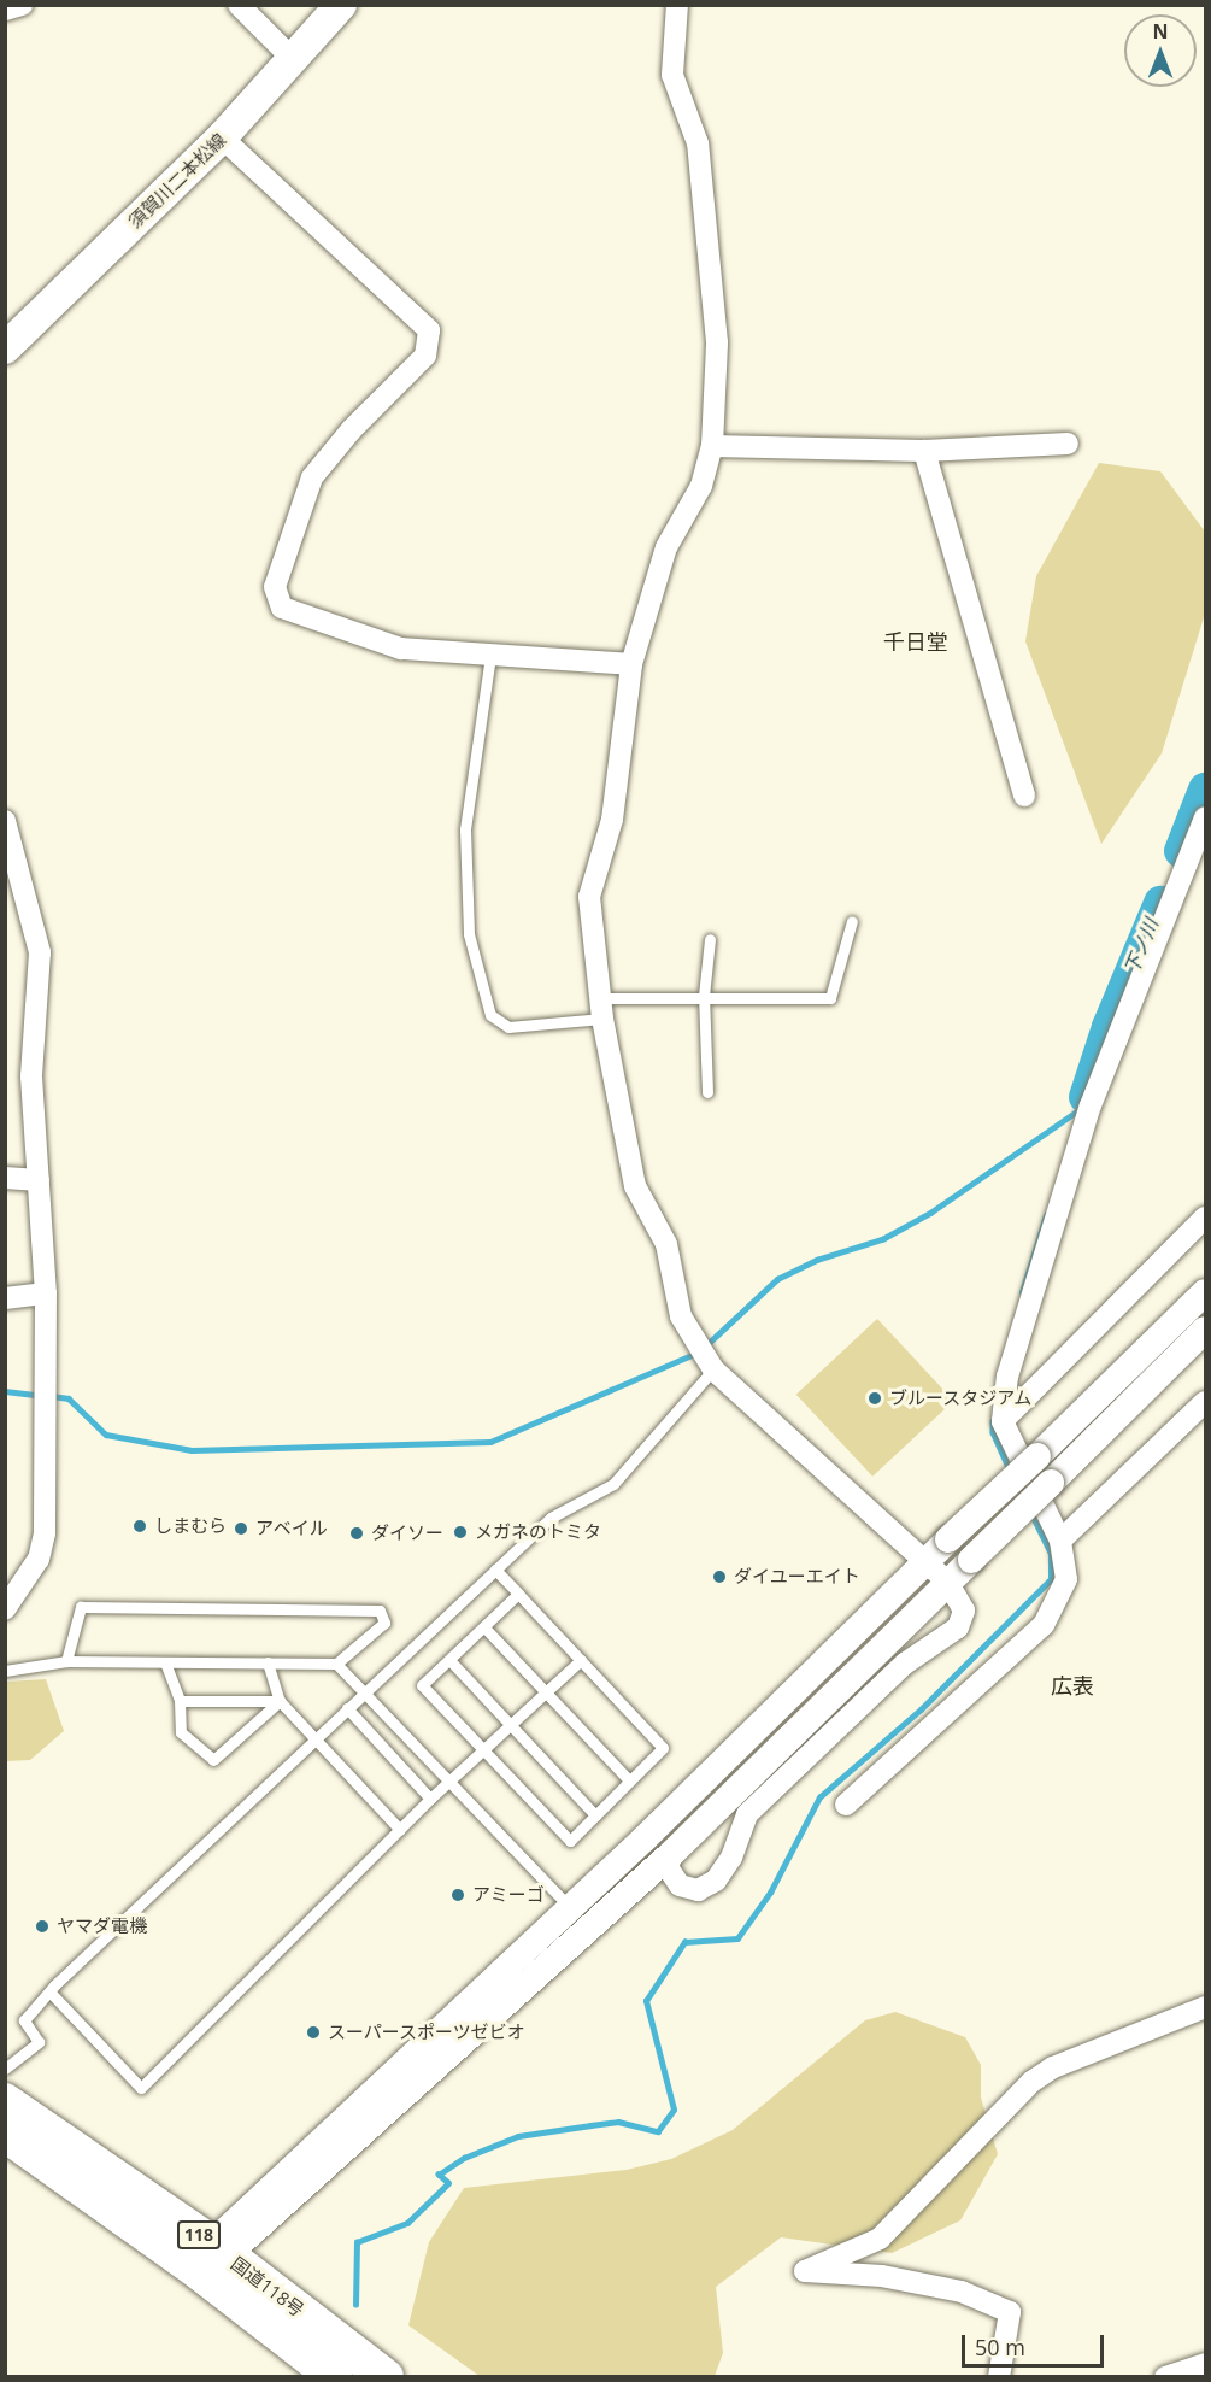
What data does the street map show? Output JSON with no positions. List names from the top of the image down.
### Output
{
  "streets": {
    "highway": ["118", "国道118号"],
    "main road": ["須賀川二本松線"]
  },
  "districts": ["千日堂", "広表"],
  "water": ["下ノ川"],
  "places": [
    "ブルースタジアム",
    "しまむら",
    "アベイル",
    "メガネのトミタ",
    "ダイソー",
    "ダイユーエイト",
    "アミーゴ",
    "ヤマダ電機",
    "スーパースポーツゼビオ"
  ],
  "scale_bar": "50 m",
  "north": "top"
}
